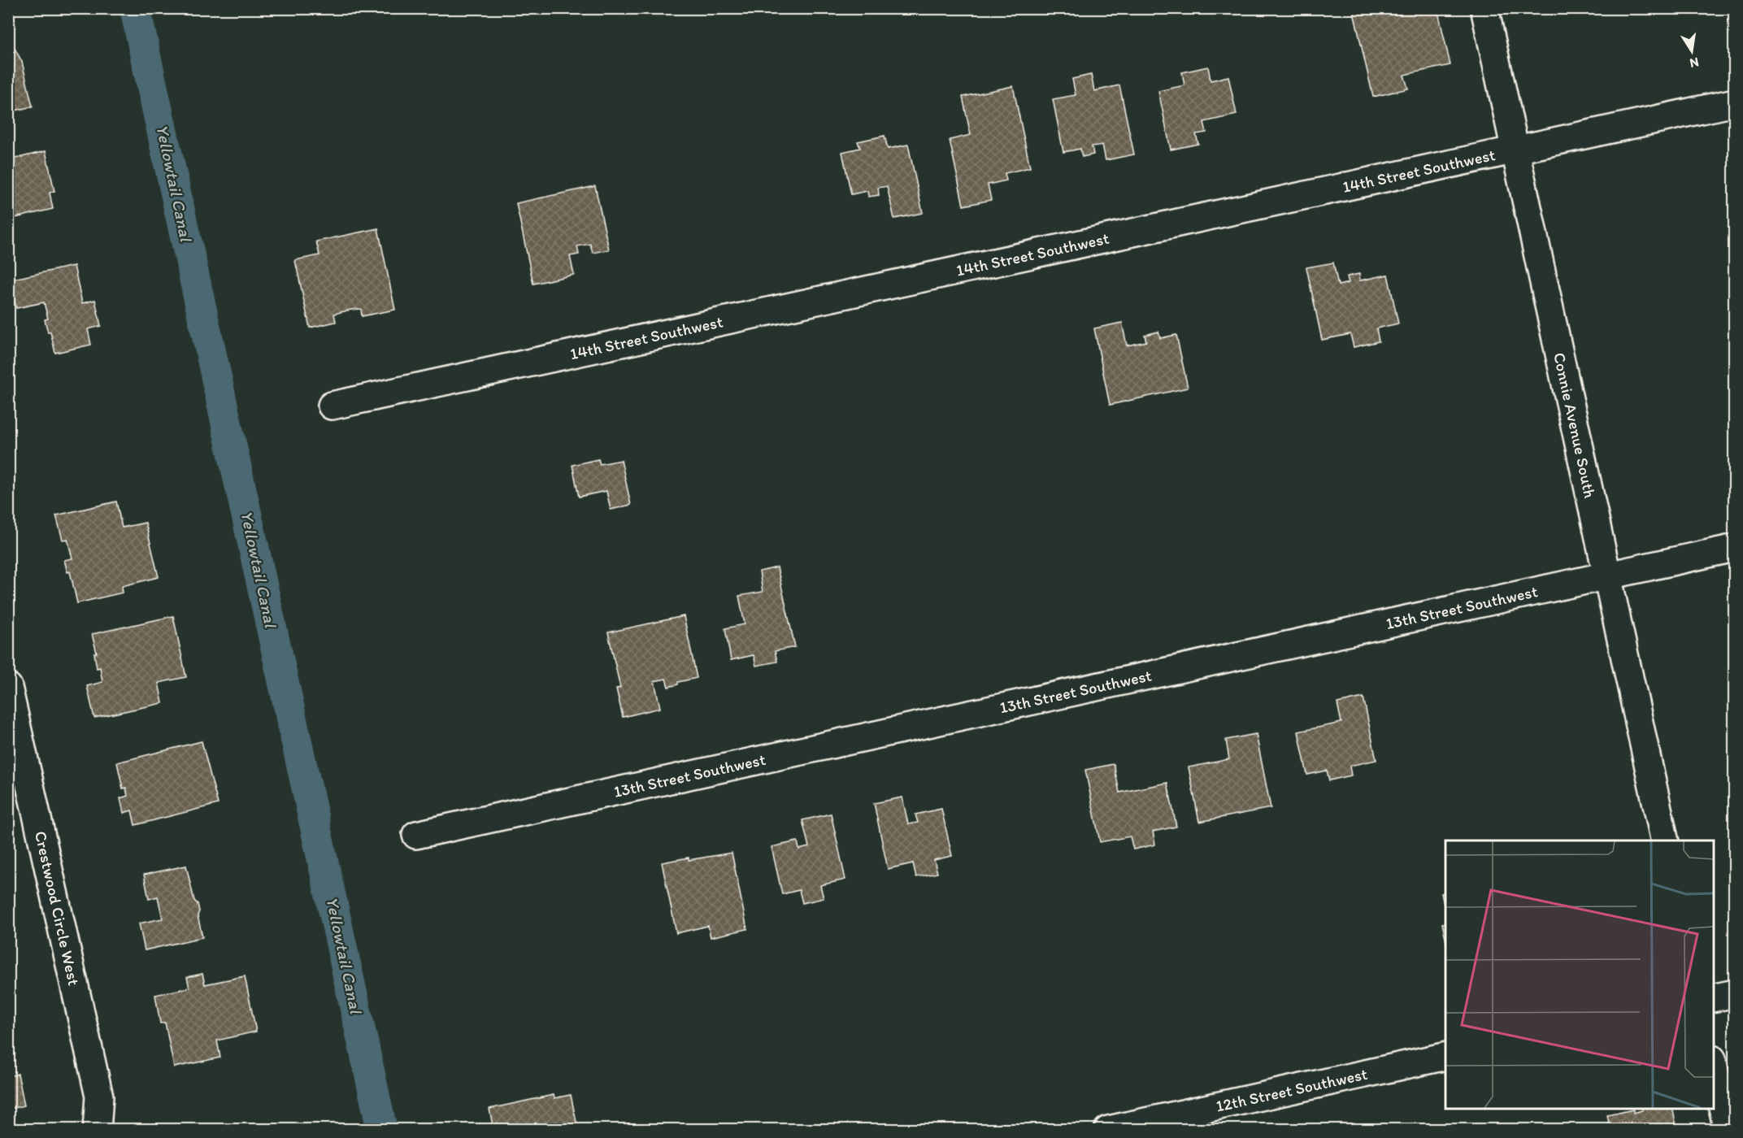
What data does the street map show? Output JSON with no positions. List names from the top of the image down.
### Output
{
  "streets": {
    "street": [
      "14th Street Southwest",
      "Connie Avenue South",
      "13th Street Southwest",
      "Crestwood Circle West",
      "12th Street Southwest"
    ]
  },
  "crossings": [
    ["14th Street Southwest", "Connie Avenue South"],
    ["Connie Avenue South", "13th Street Southwest"]
  ],
  "water": ["Yellowtail Canal"],
  "north": "bottom"
}
